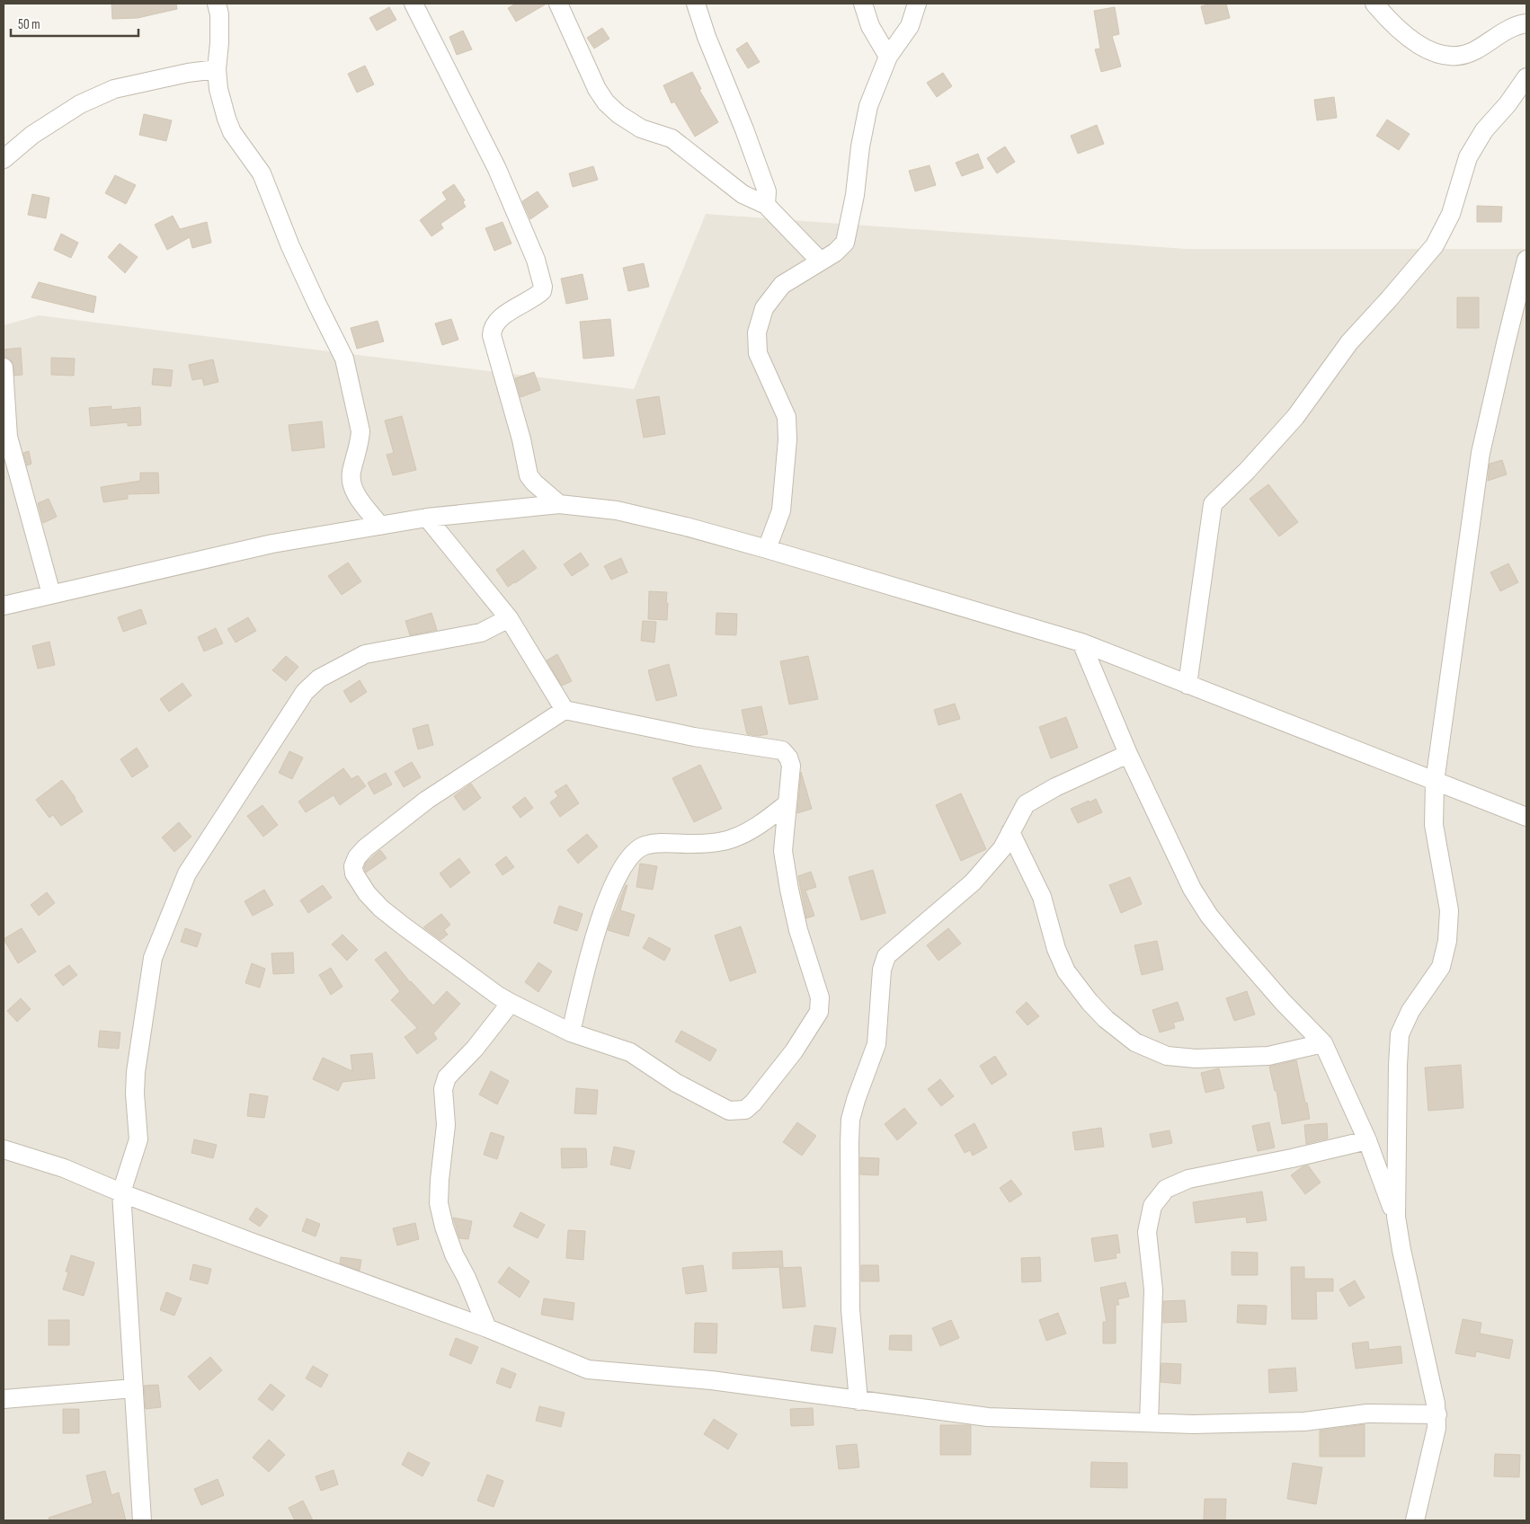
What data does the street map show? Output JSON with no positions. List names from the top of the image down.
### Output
{
  "scale_bar": "50 m"
}
